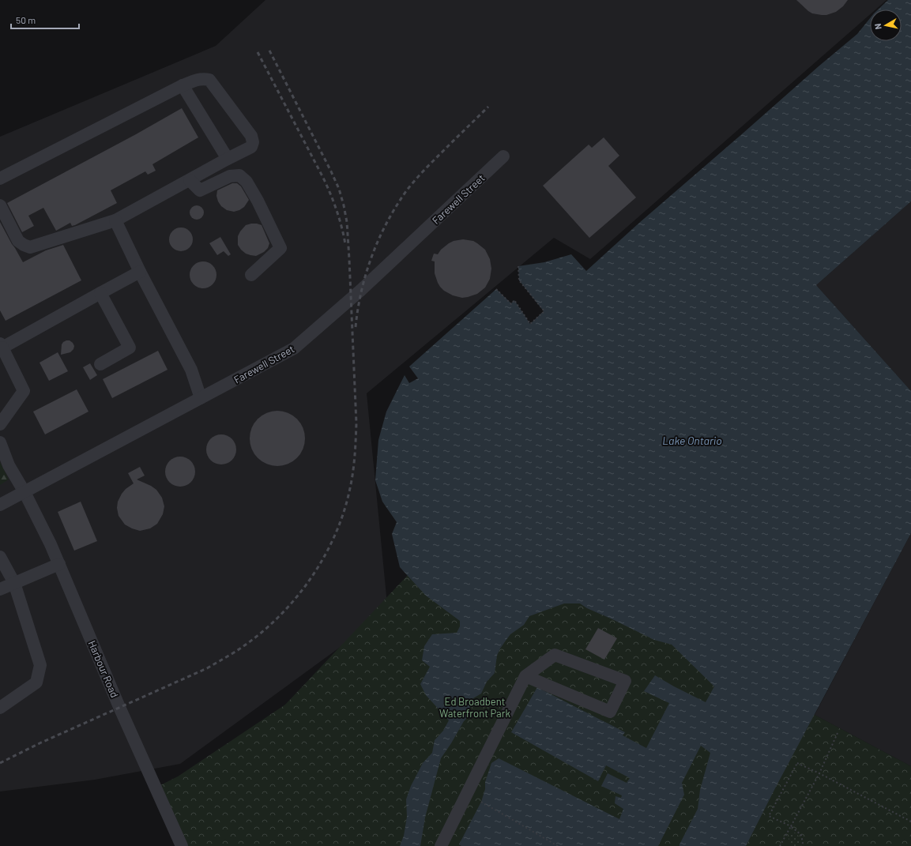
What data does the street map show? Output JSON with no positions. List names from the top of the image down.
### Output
{
  "streets": {
    "street": ["Farewell Street", "Harbour Road"]
  },
  "crossings": [
    ["Farewell Street", "Harbour Road"]
  ],
  "water": ["Lake Ontario"],
  "parks": ["Ed Broadbent Waterfront Park"],
  "scale_bar": "50 m",
  "north": "left"
}
